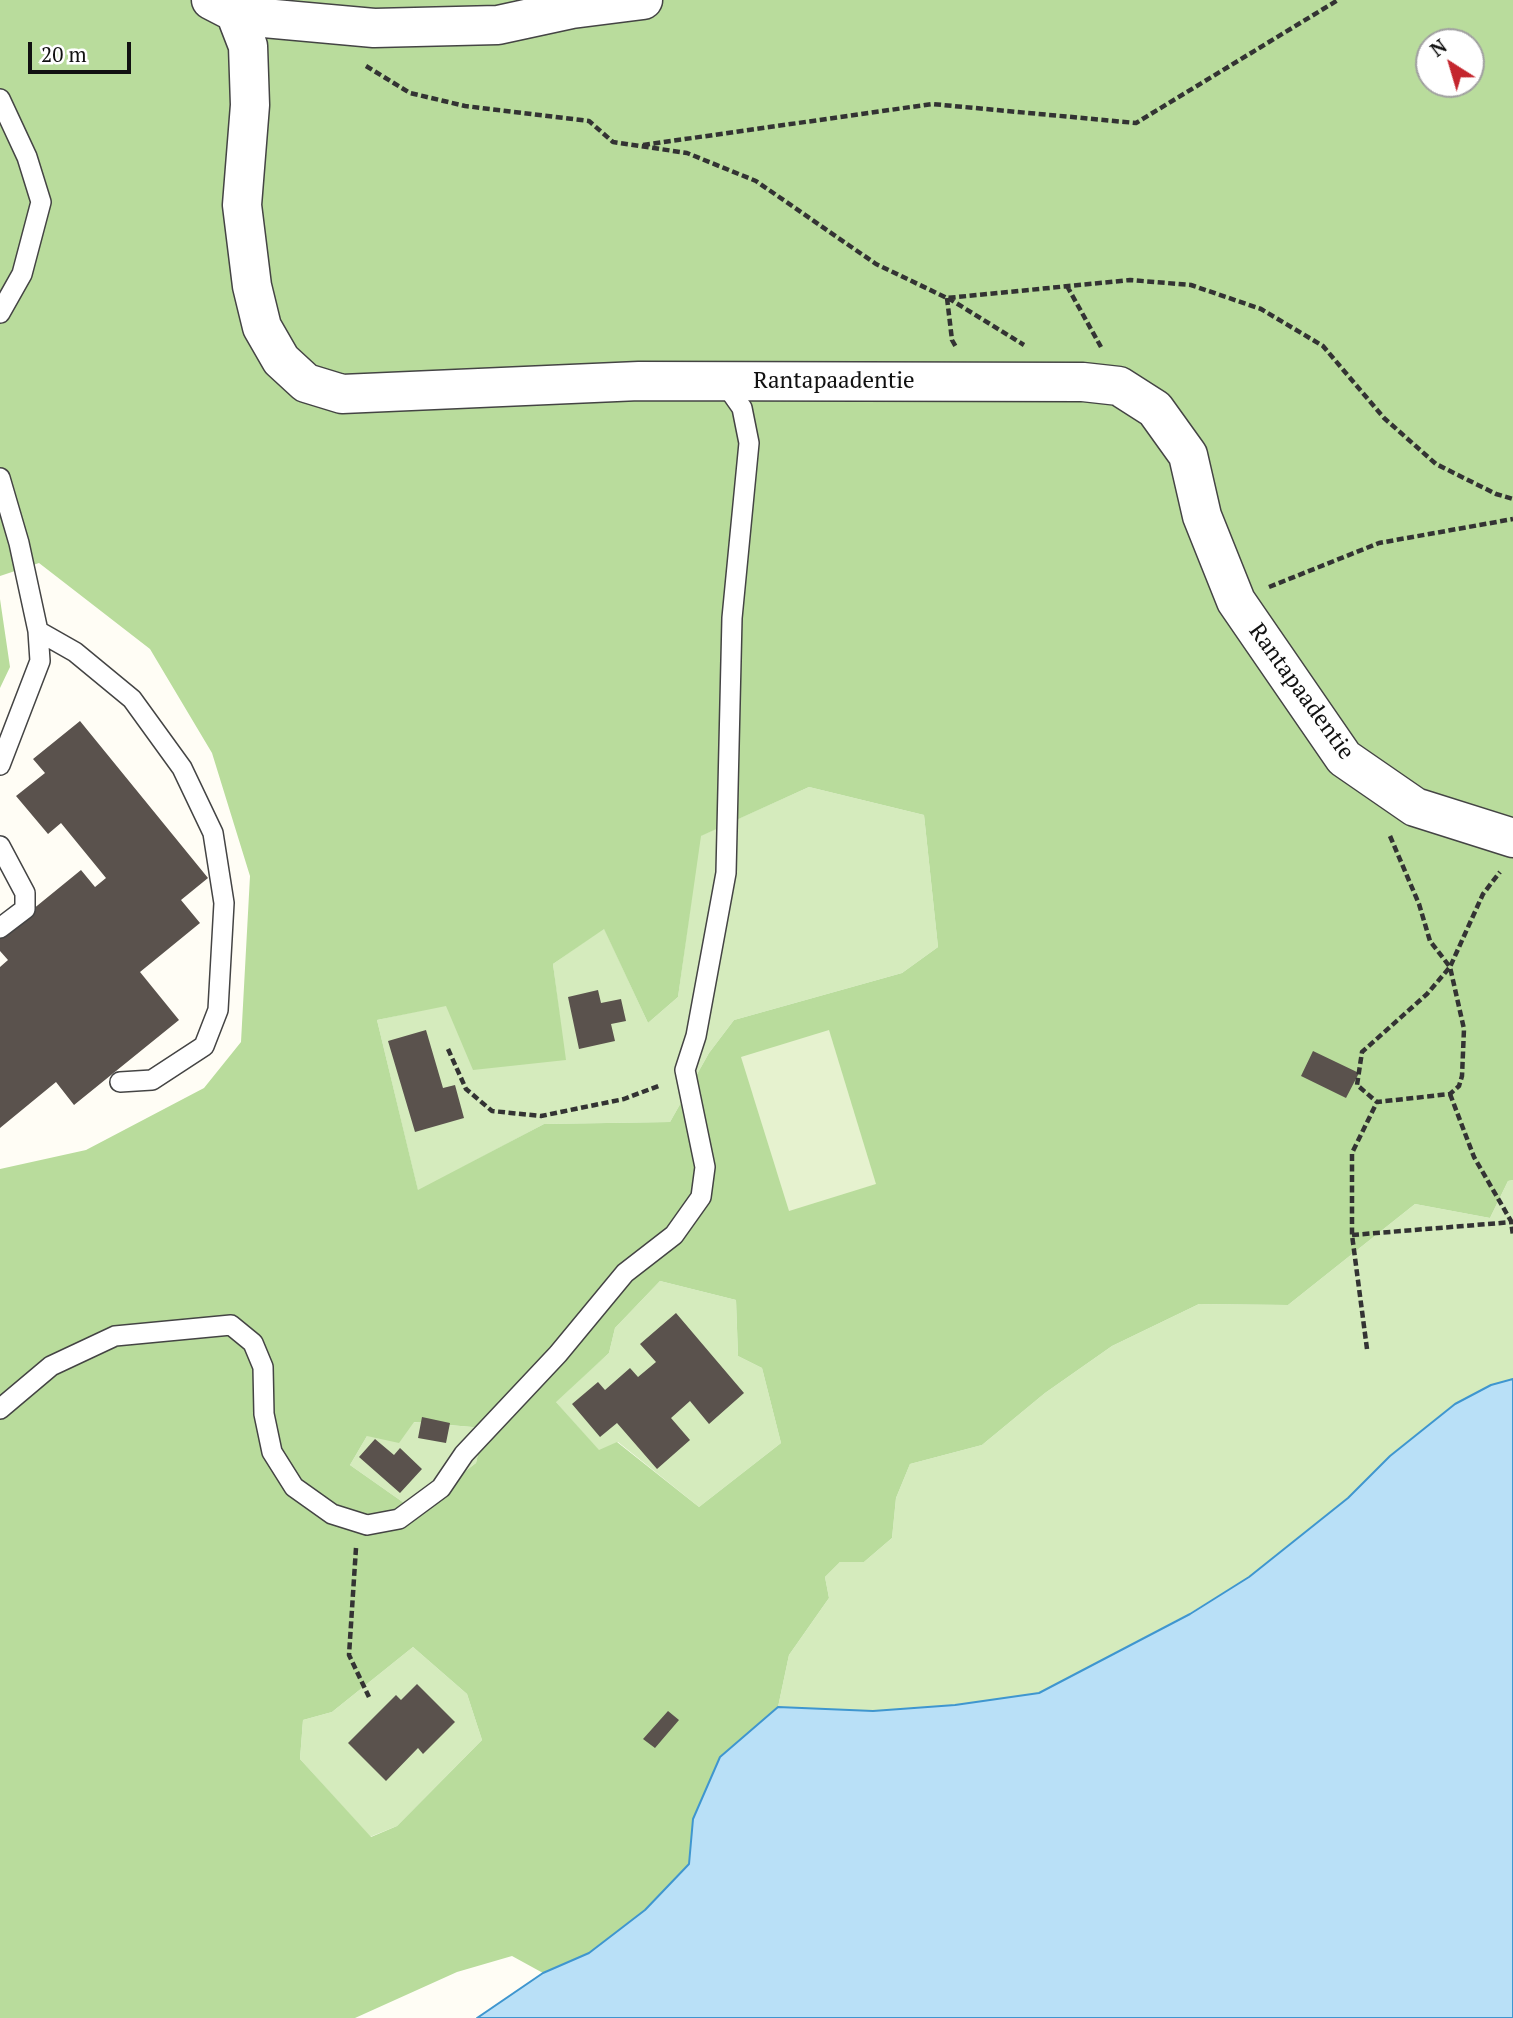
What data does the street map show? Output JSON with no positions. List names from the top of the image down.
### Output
{
  "streets": {
    "street": ["Rantapaadentie"]
  },
  "scale_bar": "20 m",
  "north": "top left"
}
